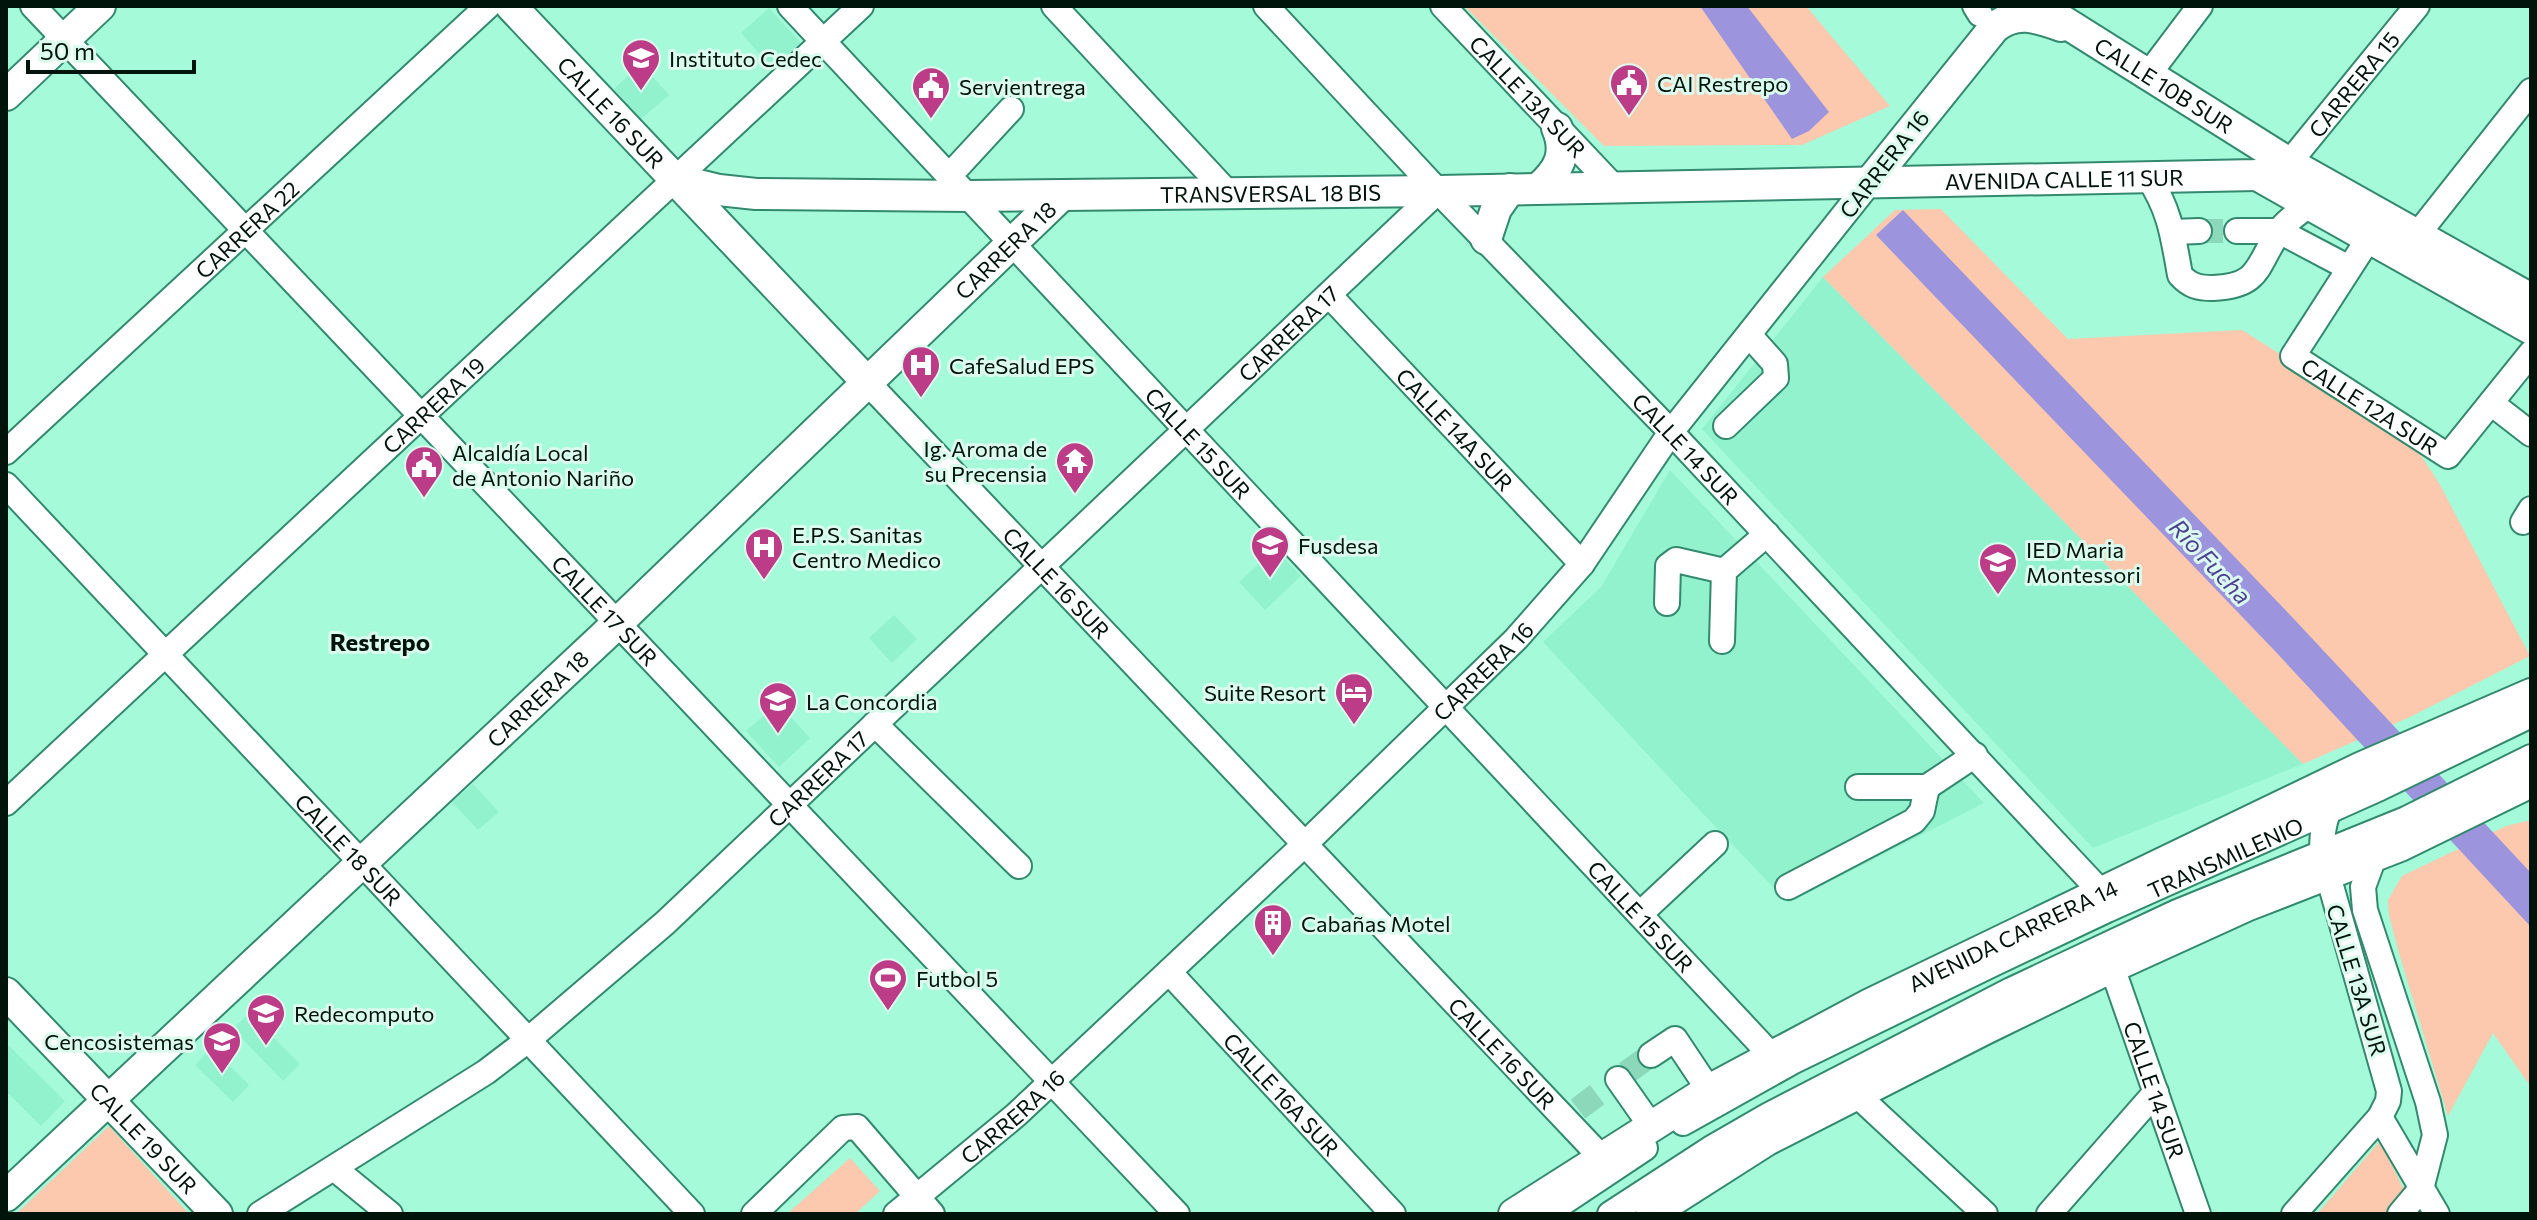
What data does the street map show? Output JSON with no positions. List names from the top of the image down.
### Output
{
  "streets": {
    "main road": [
      "CALLE 10B SUR",
      "CALLE 16 SUR",
      "CARRERA 16",
      "AVENIDA CALLE 11 SUR",
      "TRANSVERSAL 18 BIS",
      "CARRERA 18",
      "AVENIDA CARRERA 14",
      "CALLE 19 SUR"
    ],
    "street": [
      "CARRERA 15",
      "CALLE 13A SUR",
      "CARRERA 22",
      "CARRERA 17",
      "CARRERA 19",
      "CALLE 12A SUR",
      "CALLE 14A SUR",
      "CALLE 15 SUR",
      "CALLE 14 SUR",
      "CALLE 17 SUR",
      "CALLE 18 SUR",
      "TRANSMILENIO",
      "CALLE 16A SUR"
    ]
  },
  "crossings": [
    ["CALLE 10B SUR", "CARRERA 15"],
    ["CALLE 10B SUR", "CARRERA 16"],
    ["CALLE 10B SUR", "AVENIDA CALLE 11 SUR"],
    ["CARRERA 15", "AVENIDA CALLE 11 SUR"],
    ["CALLE 13A SUR", "TRANSVERSAL 18 BIS"],
    ["CALLE 13A SUR", "TRANSMILENIO"],
    ["CALLE 16 SUR", "CARRERA 16"],
    ["CALLE 16 SUR", "TRANSVERSAL 18 BIS"],
    ["CALLE 16 SUR", "CARRERA 18"],
    ["CALLE 16 SUR", "CARRERA 17"],
    ["CALLE 16 SUR", "CARRERA 19"],
    ["CALLE 16 SUR", "AVENIDA CARRERA 14"],
    ["CARRERA 16", "AVENIDA CALLE 11 SUR"],
    ["CARRERA 16", "TRANSVERSAL 18 BIS"],
    ["CARRERA 16", "CALLE 14A SUR"],
    ["CARRERA 16", "CALLE 15 SUR"],
    ["CARRERA 16", "CALLE 14 SUR"],
    ["CARRERA 16", "CALLE 17 SUR"],
    ["CARRERA 16", "CALLE 16A SUR"],
    ["AVENIDA CALLE 11 SUR", "TRANSVERSAL 18 BIS"],
    ["TRANSVERSAL 18 BIS", "CARRERA 18"],
    ["TRANSVERSAL 18 BIS", "CARRERA 17"],
    ["TRANSVERSAL 18 BIS", "CARRERA 19"],
    ["TRANSVERSAL 18 BIS", "CALLE 15 SUR"],
    ["TRANSVERSAL 18 BIS", "CALLE 14 SUR"],
    ["CARRERA 22", "CALLE 17 SUR"],
    ["CARRERA 18", "CALLE 15 SUR"],
    ["CARRERA 18", "CALLE 17 SUR"],
    ["CARRERA 18", "CALLE 18 SUR"],
    ["CARRERA 18", "CALLE 19 SUR"],
    ["CARRERA 17", "CALLE 14A SUR"],
    ["CARRERA 17", "CALLE 15 SUR"],
    ["CARRERA 17", "CALLE 14 SUR"],
    ["CARRERA 17", "CALLE 17 SUR"],
    ["CARRERA 17", "CALLE 18 SUR"],
    ["CARRERA 19", "CALLE 15 SUR"],
    ["CARRERA 19", "CALLE 17 SUR"],
    ["CARRERA 19", "CALLE 18 SUR"],
    ["CALLE 15 SUR", "AVENIDA CARRERA 14"],
    ["CALLE 14 SUR", "AVENIDA CARRERA 14"]
  ],
  "districts": ["Restrepo"],
  "water": ["Río Fucha"],
  "places": {
    "school or university": [
      "Instituto Cedec",
      "Fusdesa",
      "IED Maria Montessori",
      "La Concordia",
      "Redecomputo",
      "Cencosistemas"
    ],
    "public building": ["CAI Restrepo", "Servientrega", "Alcaldía Local de Antonio Nariño"],
    "hospital": ["CafeSalud EPS", "E.P.S. Sanitas Centro Medico"],
    "temple": ["Ig. Aroma de su Precensia"],
    "hotel": ["Suite Resort"],
    "building": ["Cabañas Motel"],
    "sports": ["Futbol 5"]
  },
  "scale_bar": "50 m"
}
